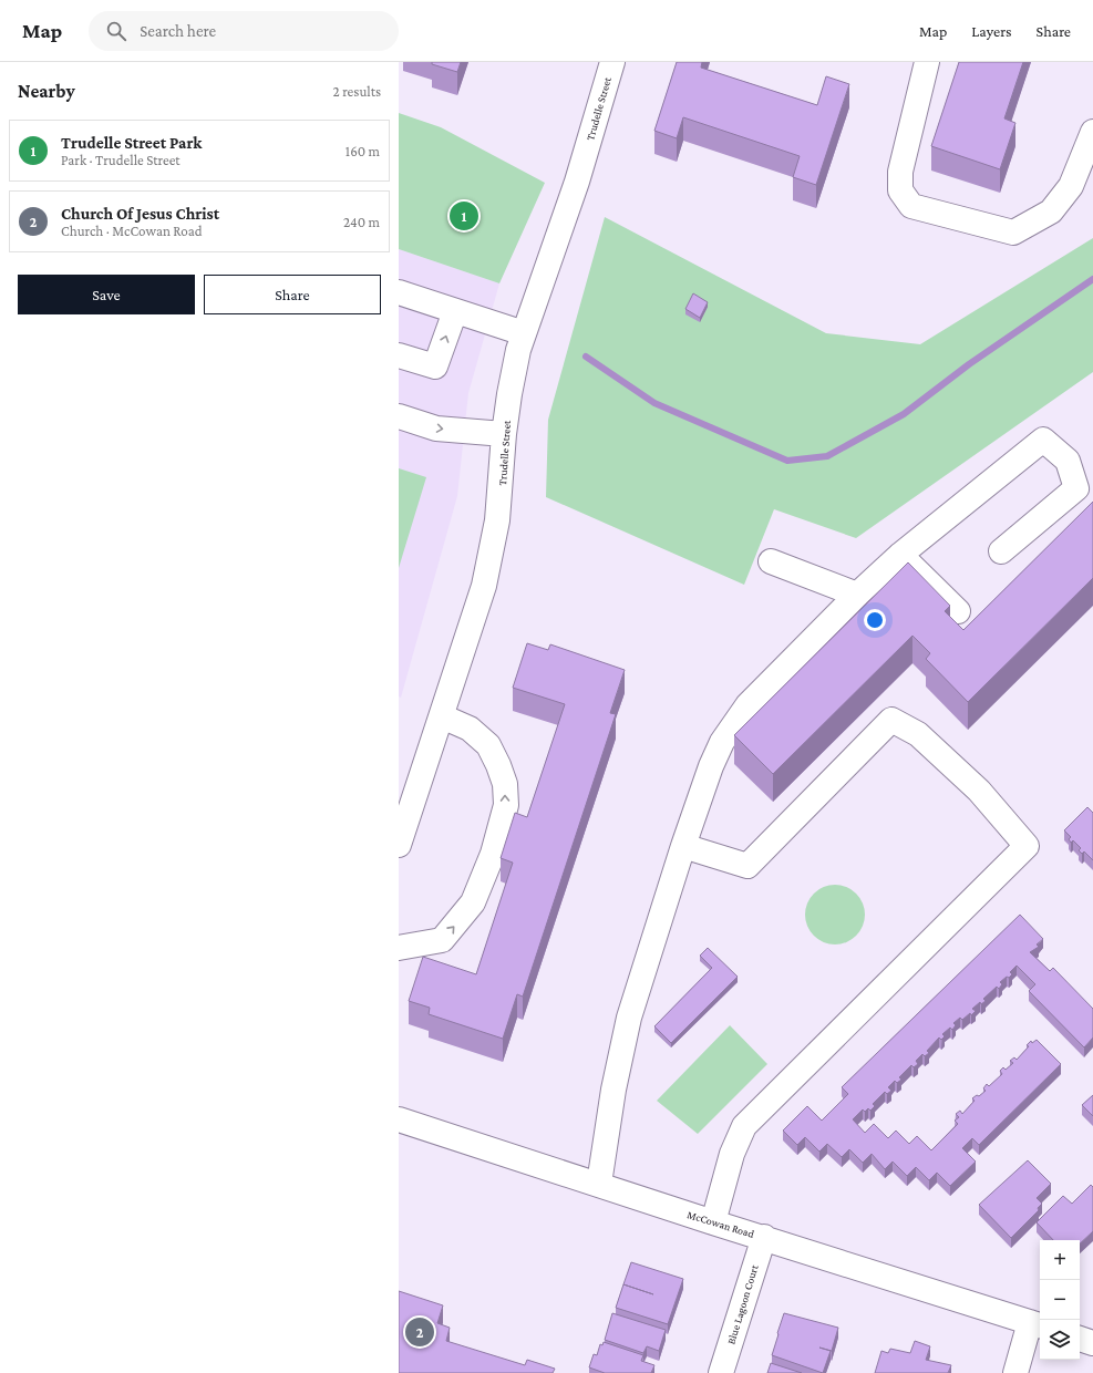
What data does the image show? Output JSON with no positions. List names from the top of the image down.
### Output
{
  "streets": {
    "street": ["Trudelle Street", "McCowan Road", "Blue Lagoon Court"]
  },
  "crossings": [
    ["McCowan Road", "Blue Lagoon Court"]
  ],
  "page": {
    "header": "Map",
    "search": "Search here",
    "nav": ["Map", "Layers", "Share"],
    "heading": ["Nearby", "2 results"],
    "list": [
      {
        "mark": "1",
        "name": "Trudelle Street Park",
        "note": "Park · Trudelle Street",
        "value": "160 m"
      },
      {
        "mark": "2",
        "name": "Church Of Jesus Christ",
        "note": "Church · McCowan Road",
        "value": "240 m"
      }
    ],
    "pins": ["1", "2"],
    "buttons": ["Save", "Share"],
    "map_buttons": ["+", "−"]
  }
}
